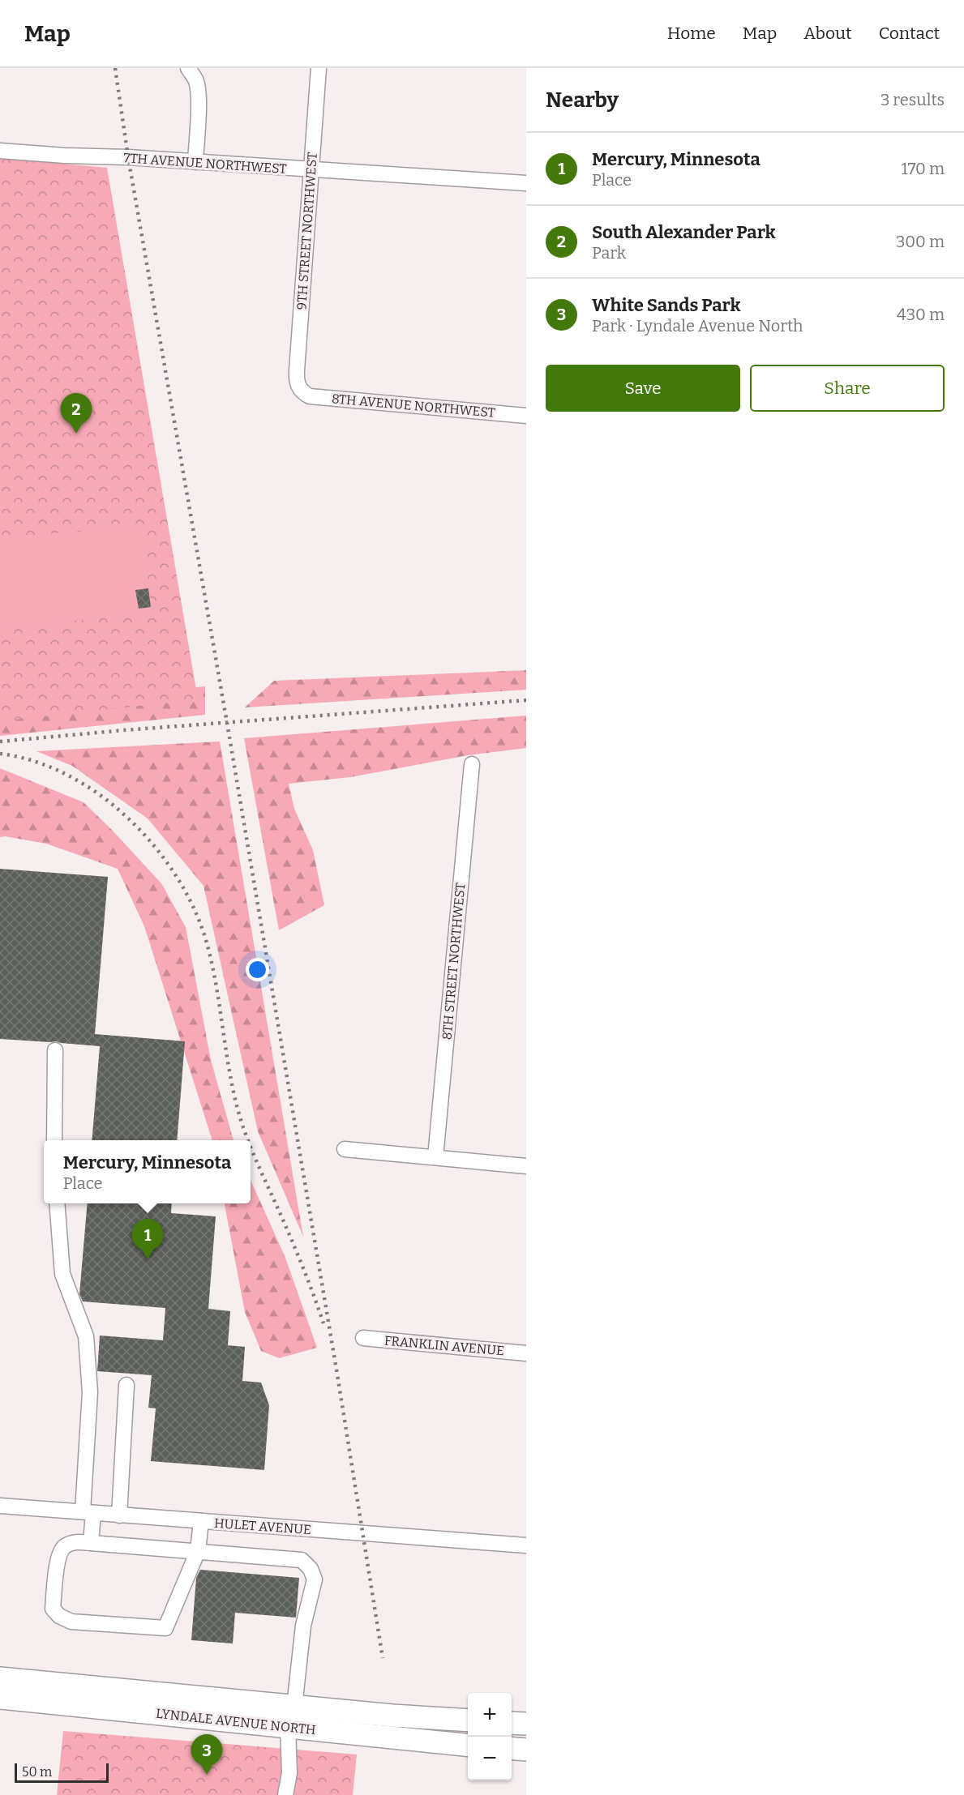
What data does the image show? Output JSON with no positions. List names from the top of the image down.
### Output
{
  "streets": {
    "highway": ["LYNDALE AVENUE NORTH"],
    "street": [
      "7TH AVENUE NORTHWEST",
      "9TH STREET NORTHWEST",
      "8TH AVENUE NORTHWEST",
      "8TH STREET NORTHWEST",
      "FRANKLIN AVENUE",
      "HULET AVENUE"
    ]
  },
  "crossings": [
    ["7TH AVENUE NORTHWEST", "9TH STREET NORTHWEST"],
    ["9TH STREET NORTHWEST", "8TH AVENUE NORTHWEST"]
  ],
  "scale_bar": "50 m",
  "page": {
    "header": "Map",
    "nav": [
      "Home",
      "Map",
      "About",
      "Contact"
    ],
    "heading": ["Nearby", "3 results"],
    "list": [
      {
        "mark": "1",
        "name": "Mercury, Minnesota",
        "note": "Place",
        "value": "170 m"
      },
      {
        "mark": "2",
        "name": "South Alexander Park",
        "note": "Park",
        "value": "300 m"
      },
      {
        "mark": "3",
        "name": "White Sands Park",
        "note": "Park · Lyndale Avenue North",
        "value": "430 m"
      }
    ],
    "buttons": ["Save", "Share"],
    "pins": ["2", "1", "3"],
    "popup": ["Mercury, Minnesota", "Place"],
    "map_buttons": ["+", "−"],
    "scale": "50 m"
  }
}
